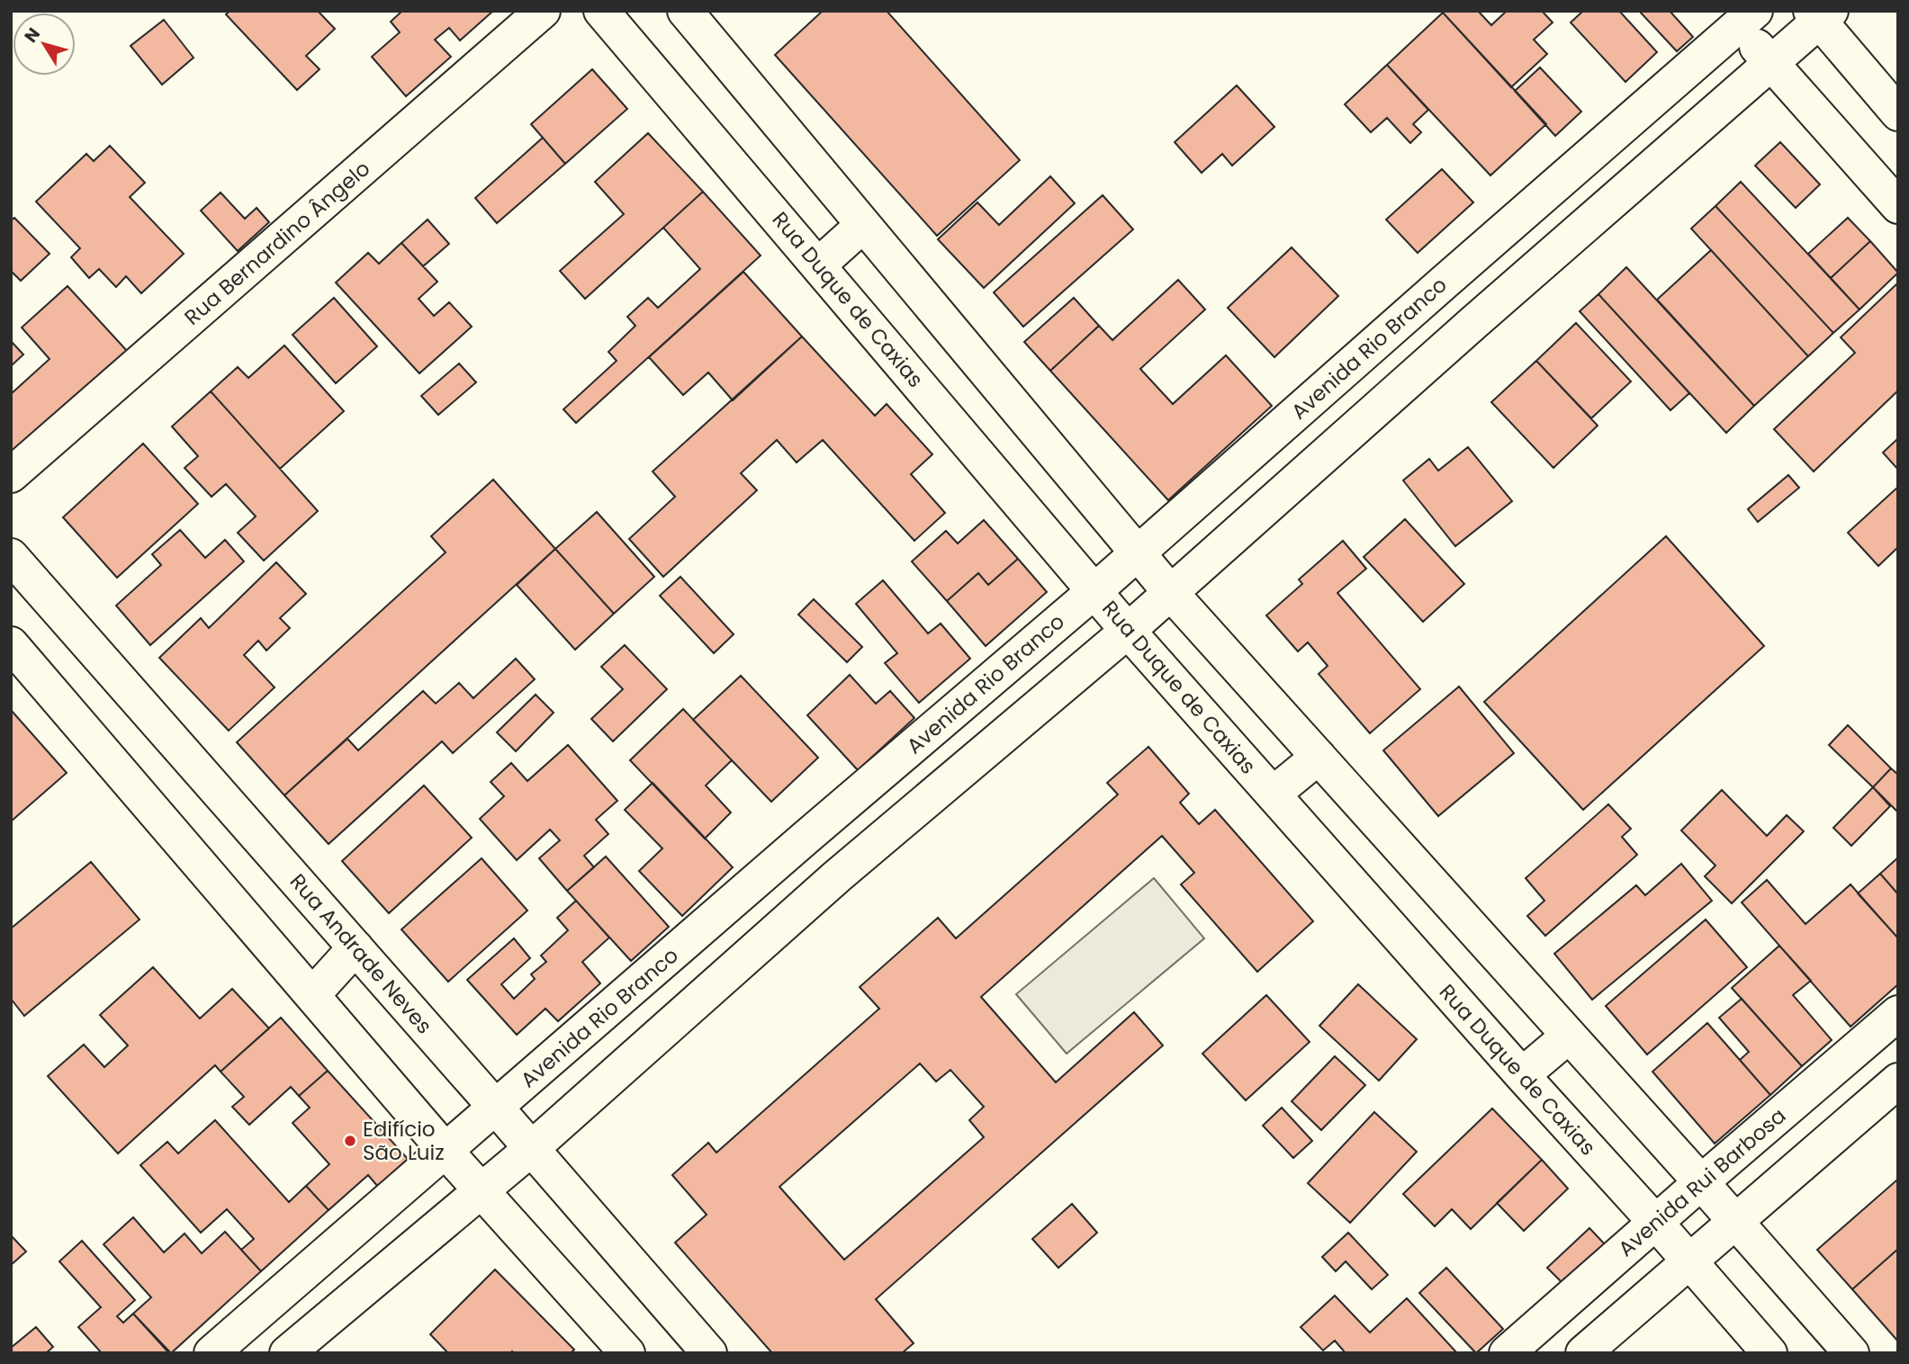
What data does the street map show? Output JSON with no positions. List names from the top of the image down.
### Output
{
  "streets": {
    "street": [
      "Rua Bernardino Ângelo",
      "Rua Duque de Caxias",
      "Avenida Rio Branco",
      "Rua Andrade Neves",
      "Avenida Rui Barbosa"
    ]
  },
  "crossings": [
    ["Rua Duque de Caxias", "Avenida Rio Branco"],
    ["Rua Duque de Caxias", "Avenida Rui Barbosa"],
    ["Avenida Rio Branco", "Rua Andrade Neves"]
  ],
  "places": ["Edifício São Luiz"],
  "north": "top left"
}
